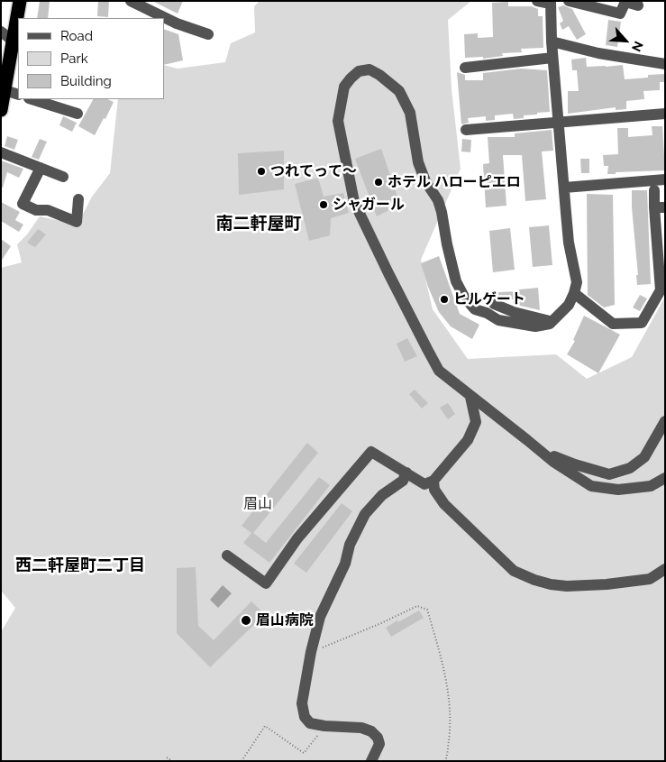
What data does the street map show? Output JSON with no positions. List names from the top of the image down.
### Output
{
  "districts": ["南二軒屋町", "西二軒屋町二丁目"],
  "parks": ["眉山"],
  "places": [
    "つれてって～",
    "ホテル ハローピエロ",
    "シャガール",
    "ヒルゲート",
    "眉山病院"
  ],
  "legend": ["Road", "Park", "Building"],
  "north": "bottom right"
}
